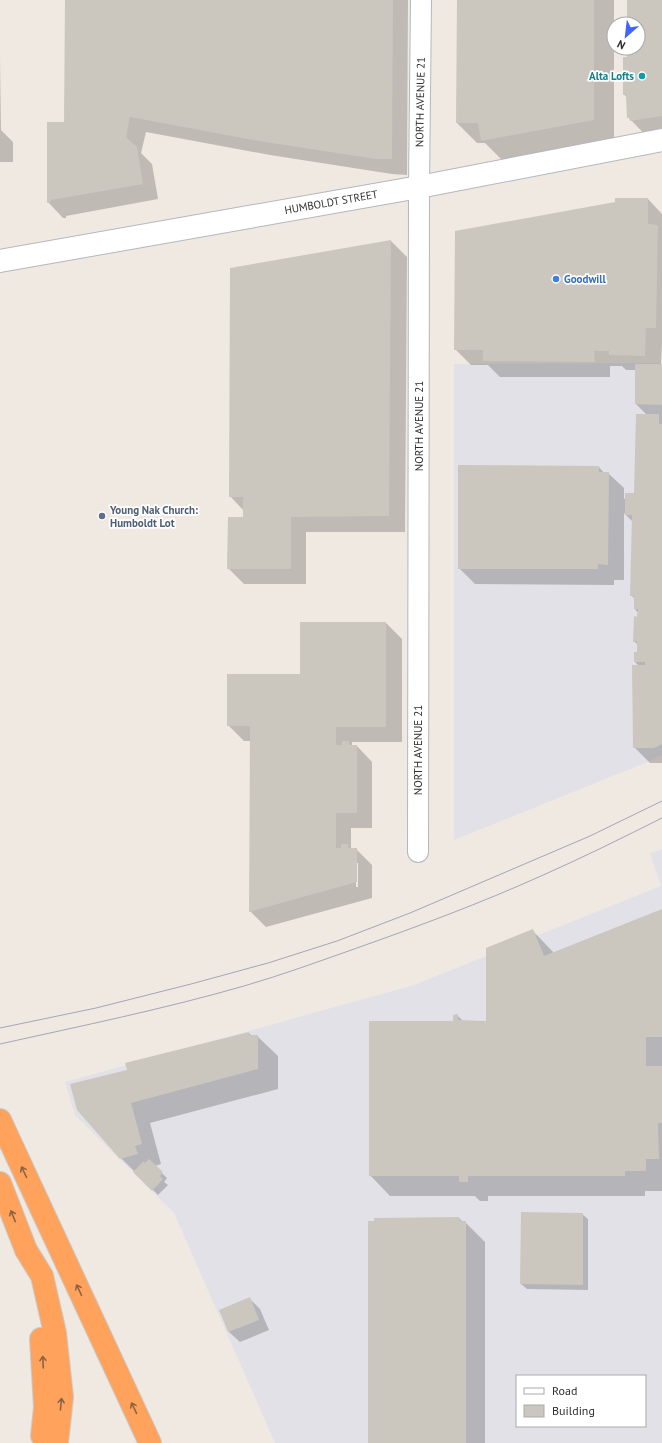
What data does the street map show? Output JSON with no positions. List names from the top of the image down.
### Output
{
  "streets": {
    "street": ["NORTH AVENUE 21", "HUMBOLDT STREET"]
  },
  "crossings": [
    ["NORTH AVENUE 21", "HUMBOLDT STREET"]
  ],
  "places": ["Alta Lofts", "Goodwill", "Young Nak Church: Humboldt Lot"],
  "legend": ["Road", "Building"],
  "north": "bottom left"
}
